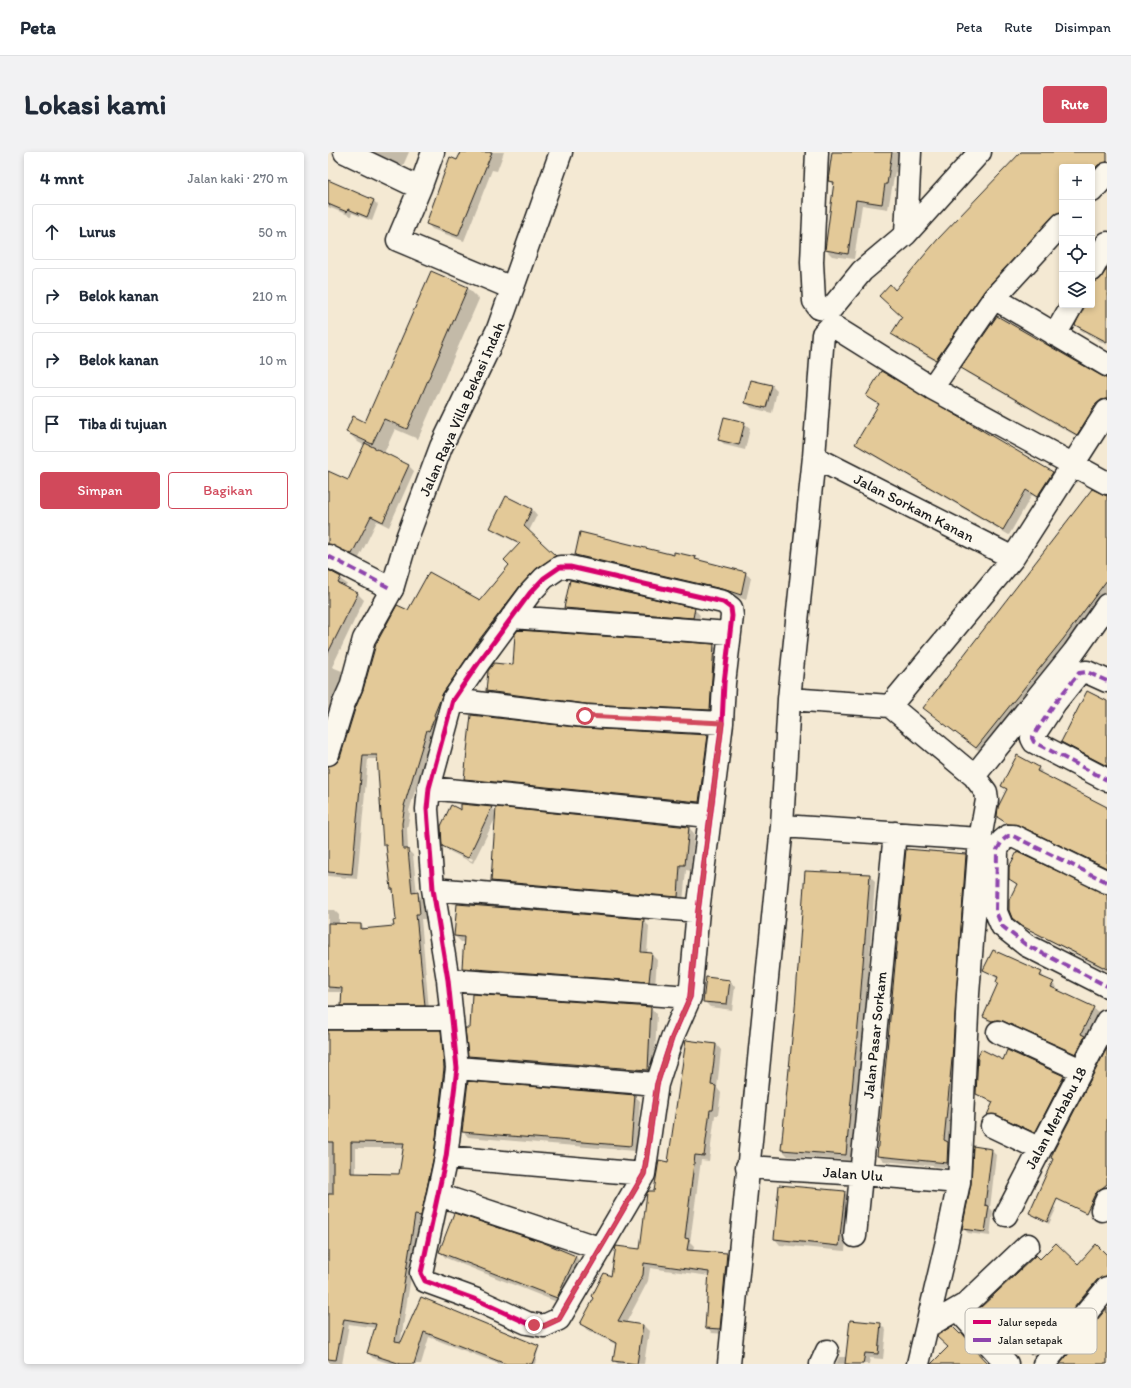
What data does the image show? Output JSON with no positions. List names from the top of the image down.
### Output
{
  "streets": {
    "street": [
      "Jalan Raya Villa Bekasi Indah",
      "Jalan Sorkam Kanan",
      "Jalan Pasar Sorkam",
      "Jalan Merbabu 18",
      "Jalan Ulu"
    ]
  },
  "crossings": [
    ["Jalan Pasar Sorkam", "Jalan Ulu"]
  ],
  "legend": ["Jalur sepeda", "Jalan setapak"],
  "page": {
    "header": "Peta",
    "nav": ["Peta", "Rute", "Disimpan"],
    "buttons": [
      "Rute",
      ["Simpan", "Bagikan"]
    ],
    "title": "Lokasi kami",
    "heading": ["4 mnt", "Jalan kaki · 270 m"],
    "map_buttons": ["+", "−"],
    "list": [
      ["Lurus", "50 m"],
      ["Belok kanan", "210 m"],
      ["Belok kanan", "10 m"],
      "Tiba di tujuan"
    ]
  }
}
